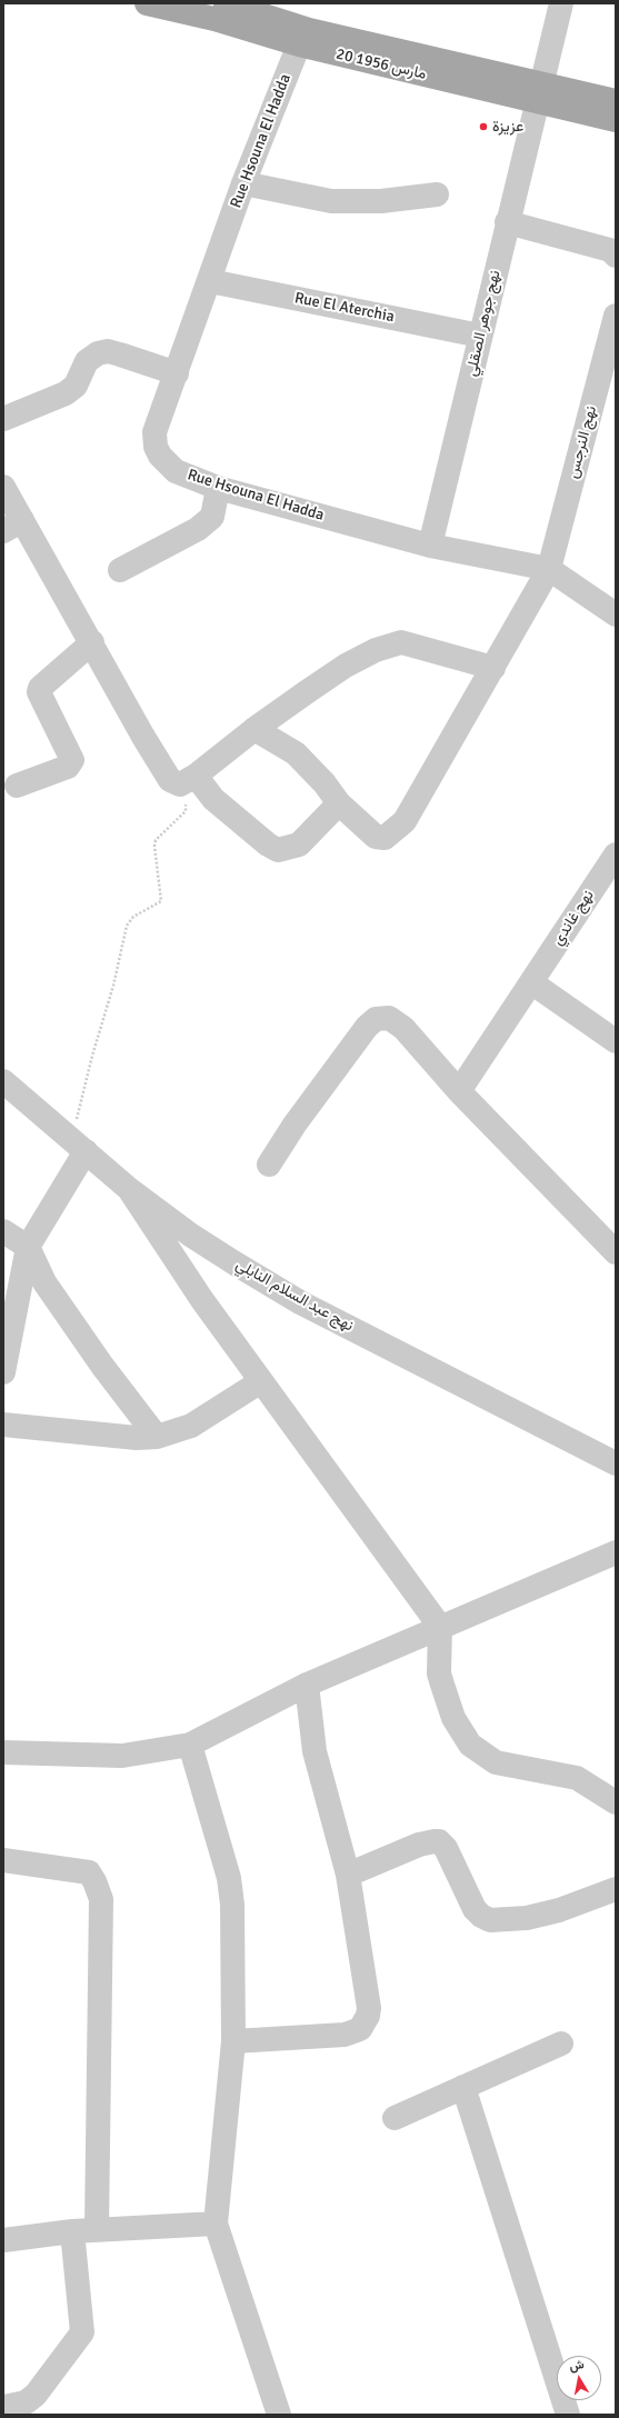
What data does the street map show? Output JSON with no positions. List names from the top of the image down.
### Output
{
  "streets": {
    "main road": ["20 مارس 1956"],
    "street": [
      "Rue Hsouna El Hadda",
      "Rue El Aterchia",
      "نهج جوهر الصقلي",
      "نهج النرجس",
      "نهج غاندي",
      "نهج عبد السلام النابلي"
    ]
  },
  "crossings": [
    ["20 مارس 1956", "Rue Hsouna El Hadda"],
    ["20 مارس 1956", "نهج جوهر الصقلي"],
    ["Rue Hsouna El Hadda", "Rue El Aterchia"],
    ["Rue Hsouna El Hadda", "نهج جوهر الصقلي"],
    ["Rue Hsouna El Hadda", "نهج النرجس"],
    ["Rue El Aterchia", "نهج جوهر الصقلي"]
  ],
  "places": ["عزيزة"],
  "north": "top"
}
